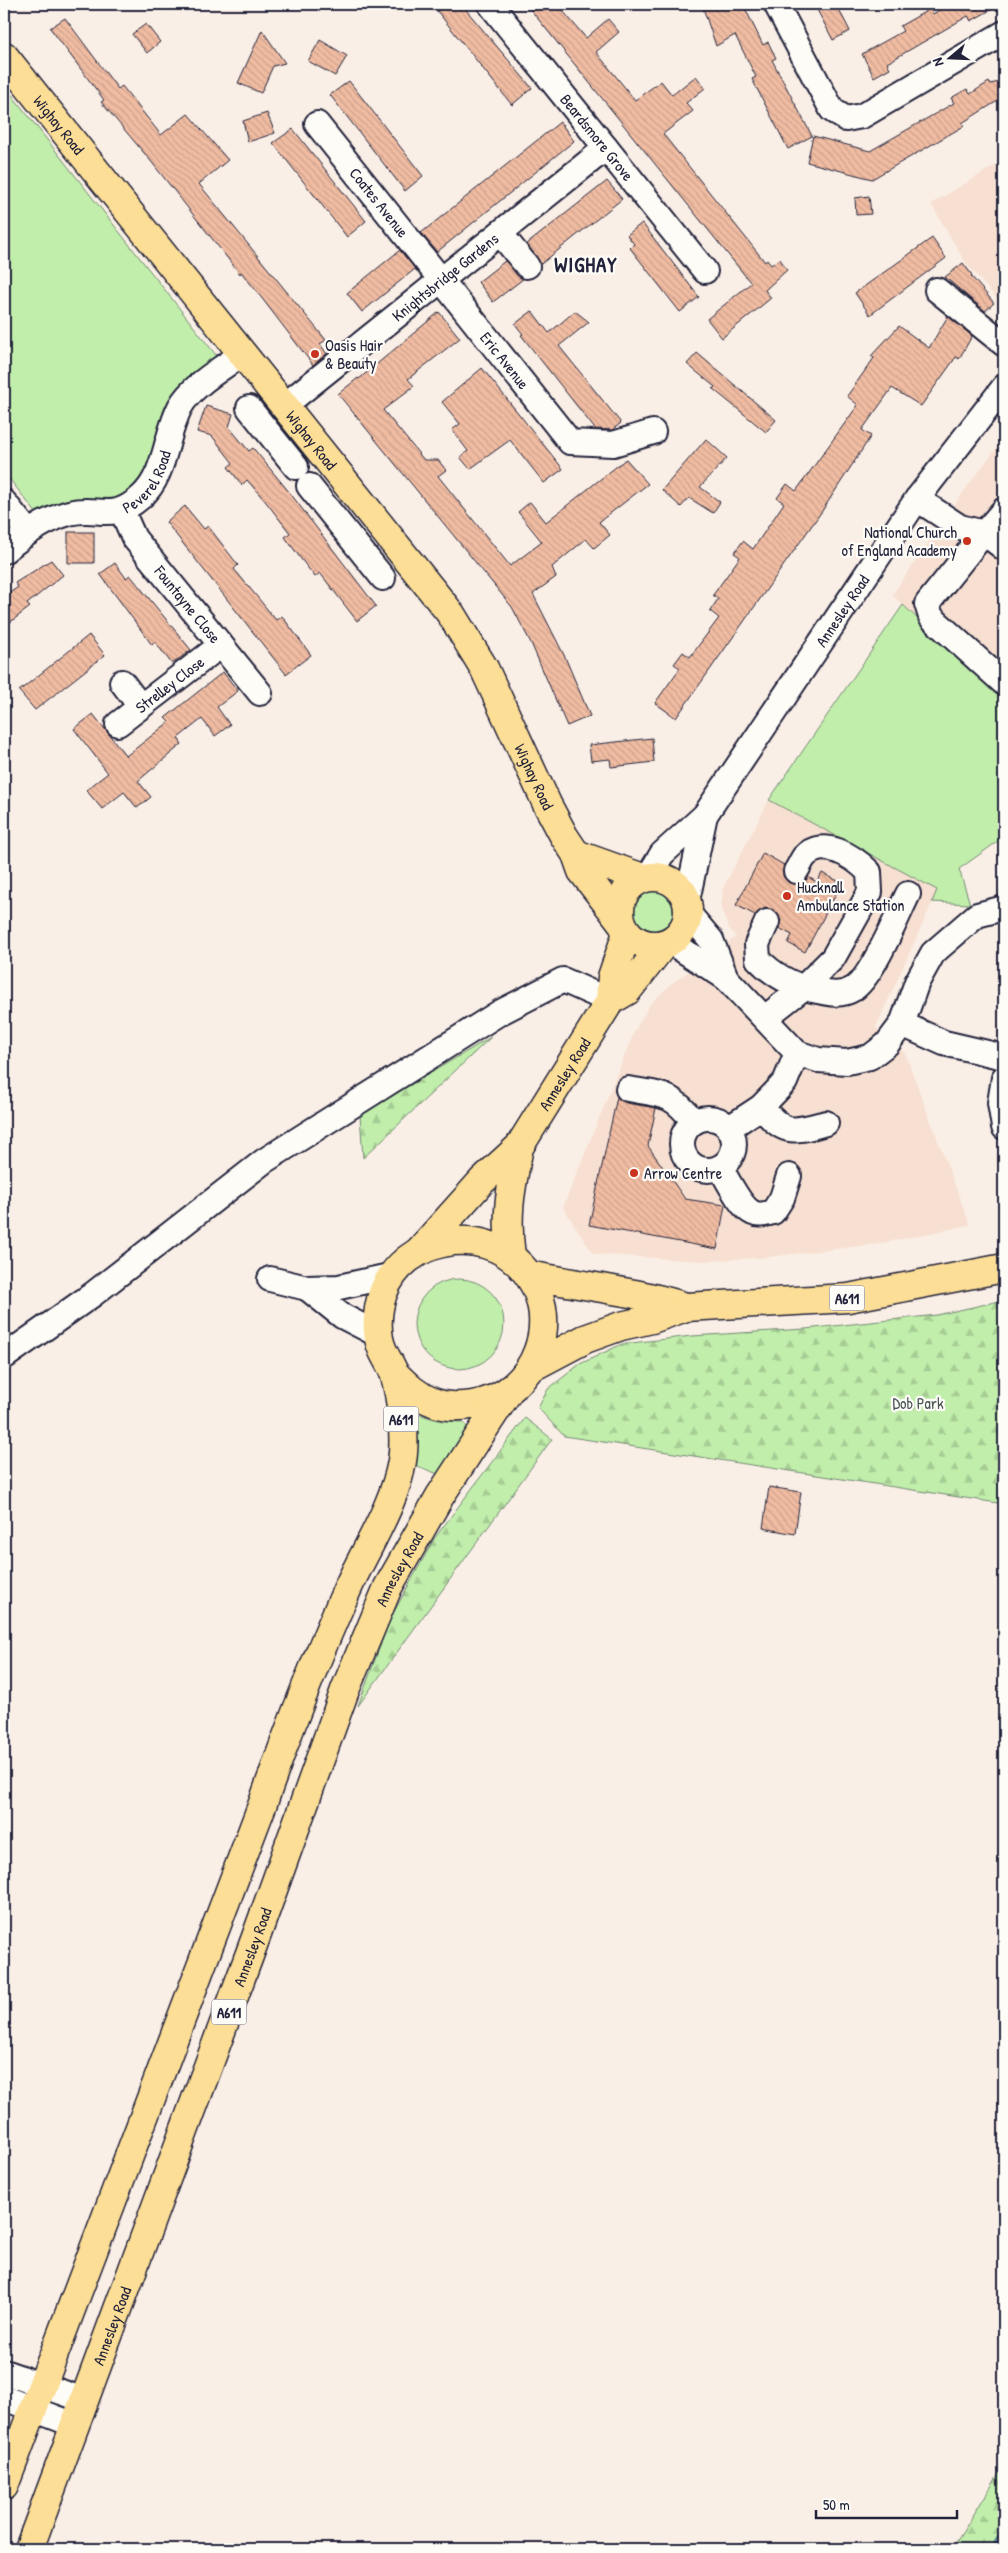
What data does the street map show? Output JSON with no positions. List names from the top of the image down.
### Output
{
  "streets": {
    "main road": ["Wighay Road", "Annesley Road", "A611"],
    "street": [
      "Beardsmore Grove",
      "Coates Avenue",
      "Knightsbridge Gardens",
      "Eric Avenue",
      "Peverel Road",
      "Fountayne Close",
      "Strelley Close"
    ]
  },
  "crossings": [
    ["Wighay Road", "Knightsbridge Gardens"],
    ["Wighay Road", "Peverel Road"],
    ["Wighay Road", "Annesley Road"],
    ["Beardsmore Grove", "Knightsbridge Gardens"],
    ["Coates Avenue", "Knightsbridge Gardens"],
    ["Coates Avenue", "Eric Avenue"],
    ["Knightsbridge Gardens", "Eric Avenue"],
    ["Peverel Road", "Fountayne Close"],
    ["Fountayne Close", "Strelley Close"],
    ["Annesley Road", "A611"]
  ],
  "districts": ["WIGHAY"],
  "parks": ["Dob Park"],
  "places": [
    "Oasis Hair & Beauty",
    "National Church of England Academy",
    "Hucknall Ambulance Station",
    "Arrow Centre"
  ],
  "scale_bar": "50 m",
  "north": "left"
}
